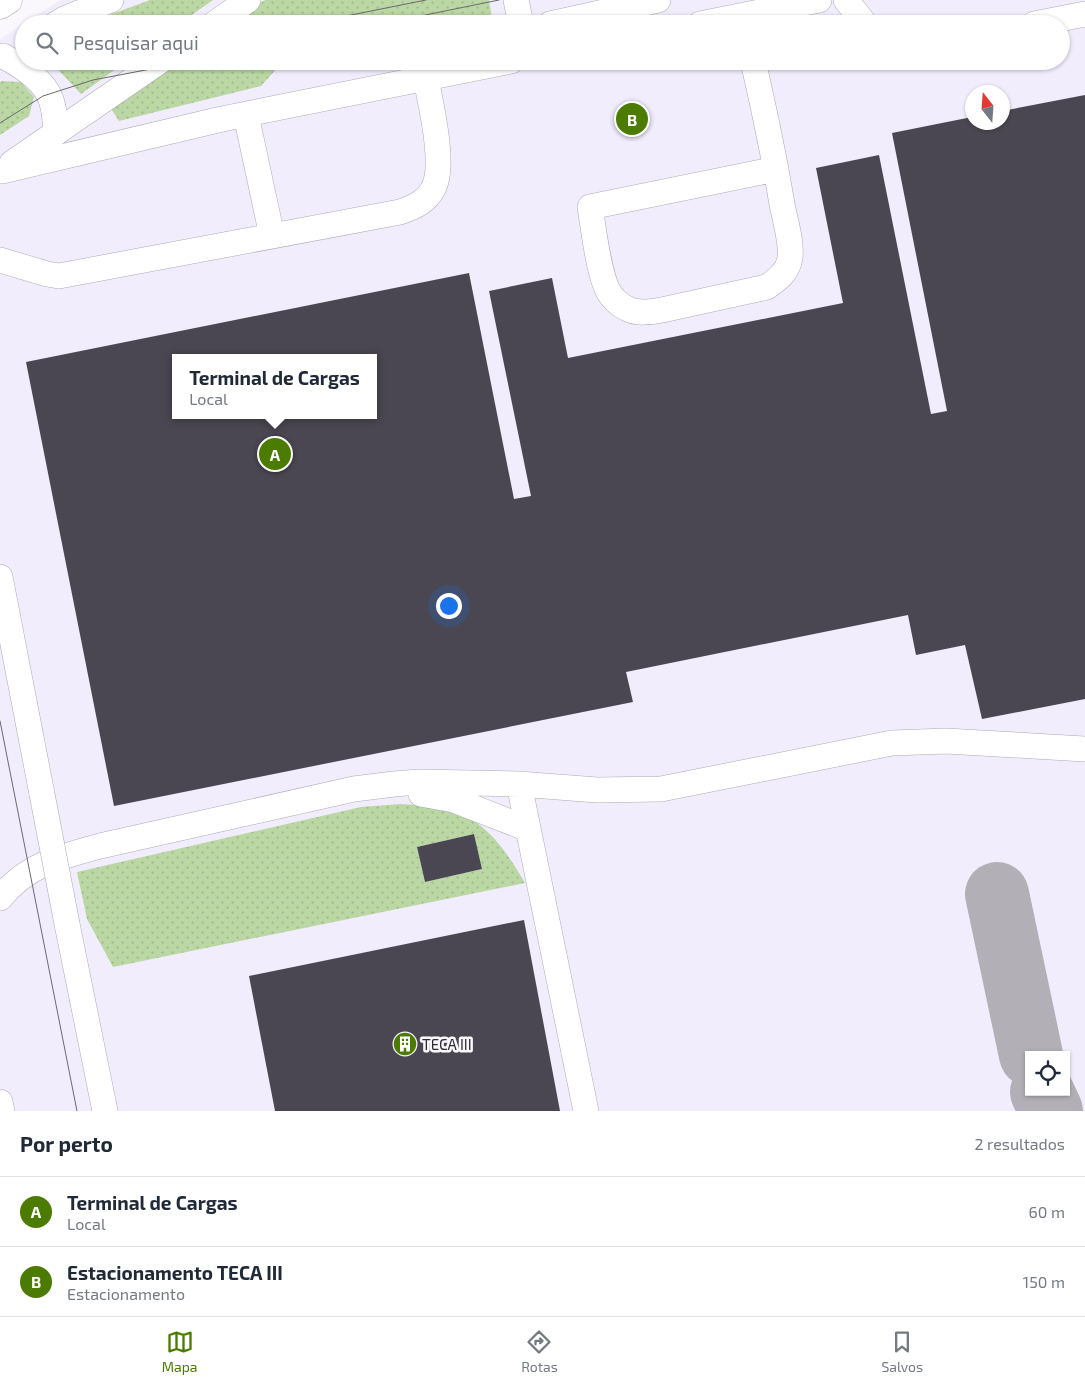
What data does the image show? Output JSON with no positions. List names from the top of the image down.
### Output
{
  "places": {
    "building": ["TECA III"]
  },
  "north": "top",
  "page": {
    "search": "Pesquisar aqui",
    "pins": ["B", "A"],
    "popup": ["Terminal de Cargas", "Local"],
    "heading": ["Por perto", "2 resultados"],
    "list": [
      {
        "mark": "A",
        "name": "Terminal de Cargas",
        "note": "Local",
        "value": "60 m"
      },
      {
        "mark": "B",
        "name": "Estacionamento TECA III",
        "note": "Estacionamento",
        "value": "150 m"
      }
    ],
    "nav": ["Mapa", "Rotas", "Salvos"]
  }
}
